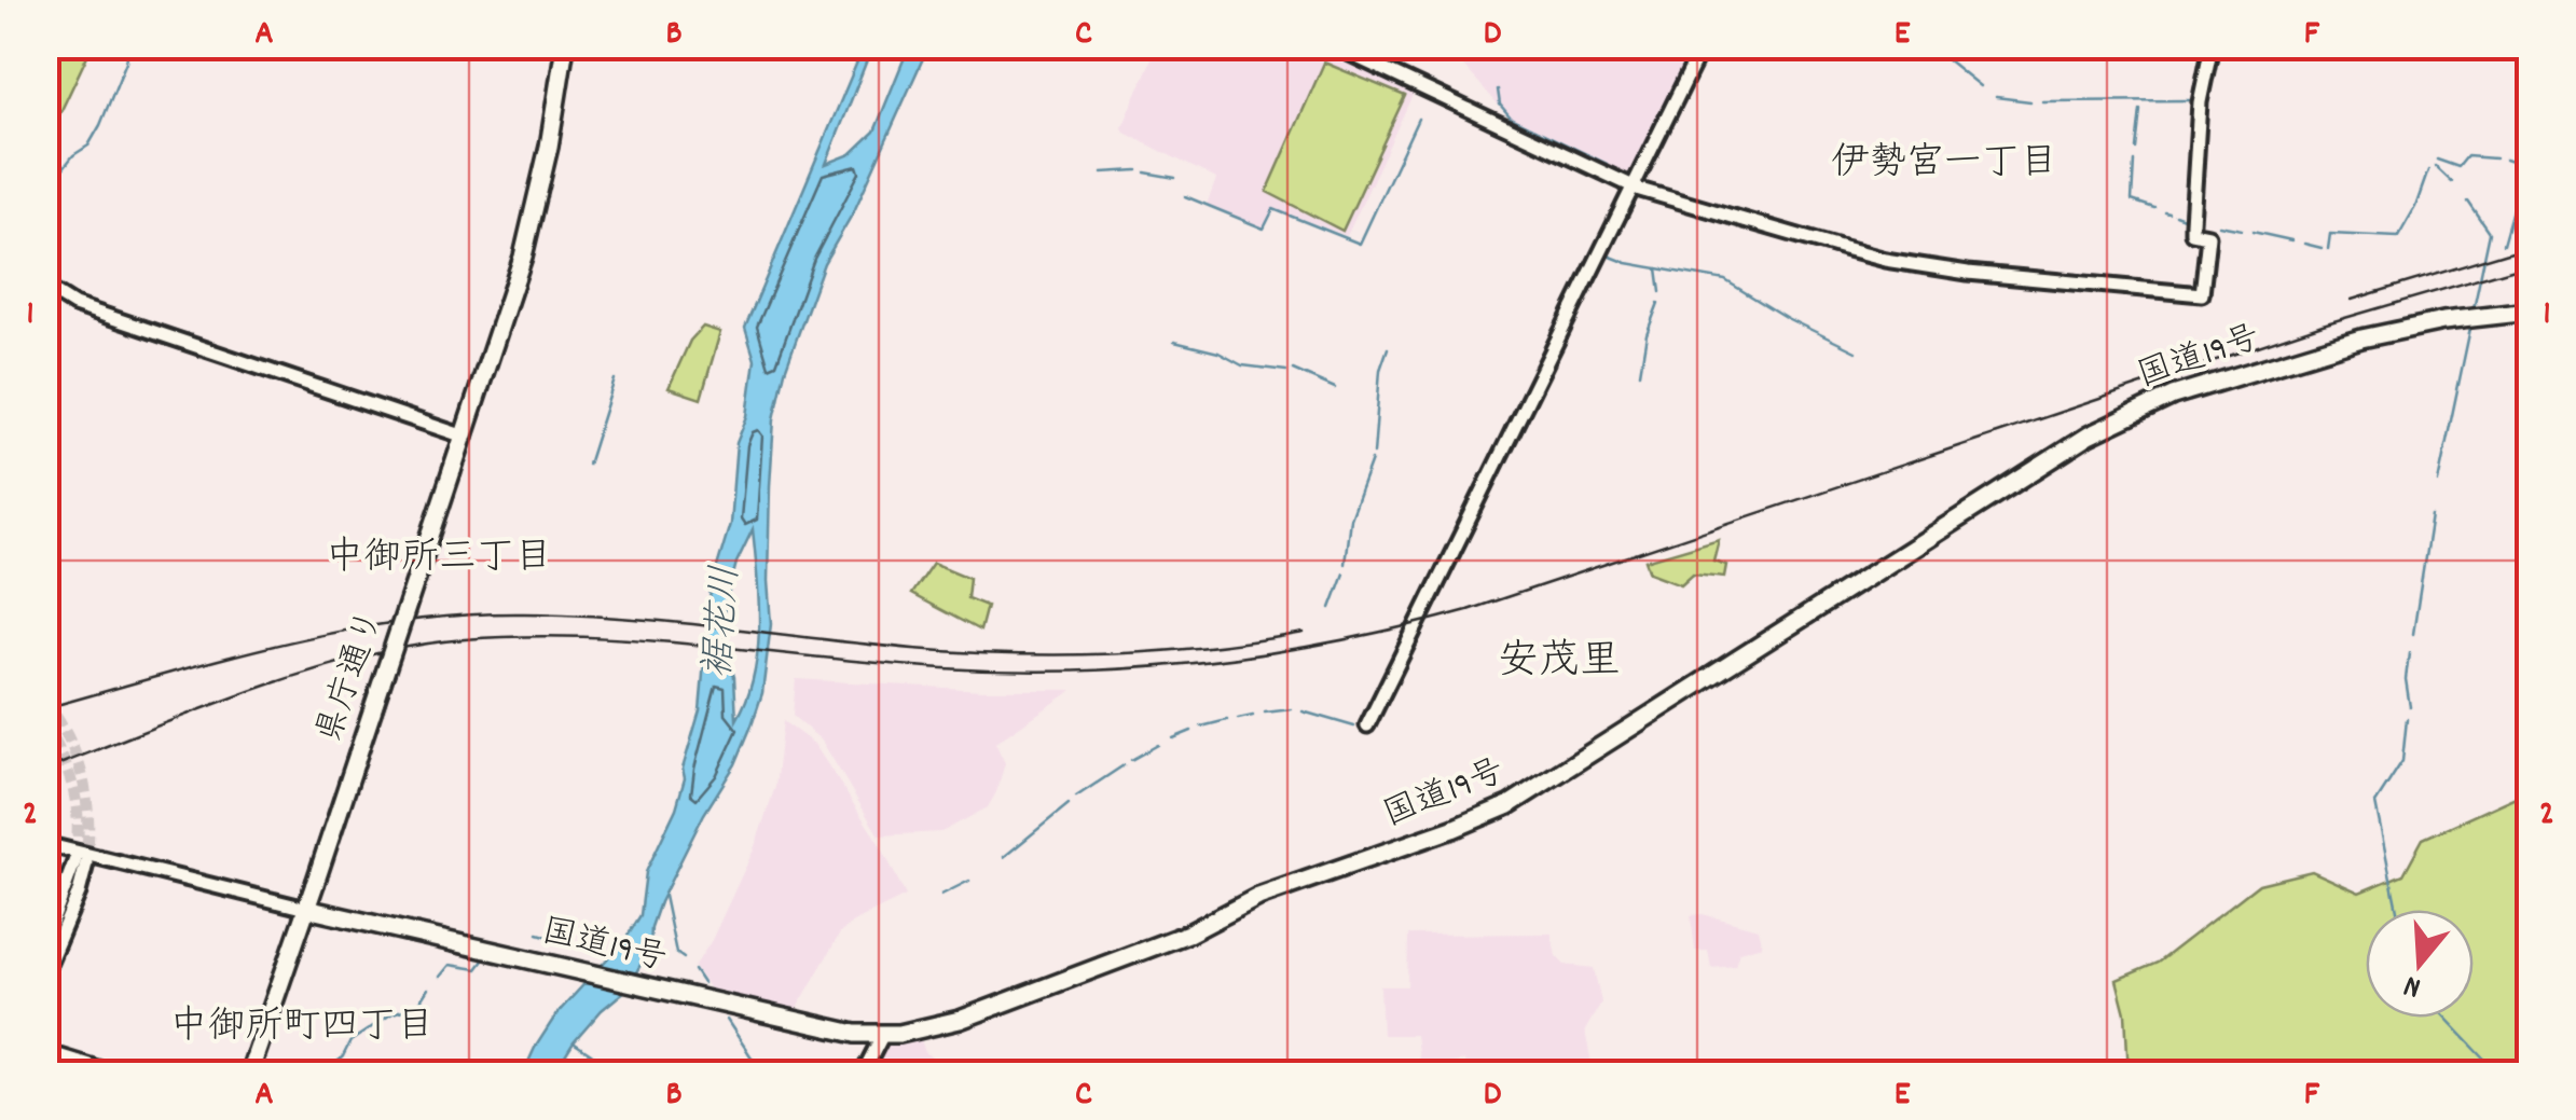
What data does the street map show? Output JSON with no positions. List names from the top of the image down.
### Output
{
  "streets": {
    "highway": ["国道19号", "県庁通り"]
  },
  "crossings": [
    ["国道19号", "県庁通り"]
  ],
  "districts": [
    "伊勢宮一丁目",
    "中御所三丁目",
    "安茂里",
    "中御所町四丁目"
  ],
  "water": ["裾花川"],
  "north": "bottom",
  "grid": {
    "columns": [
      "A",
      "B",
      "C",
      "D",
      "E",
      "F"
    ],
    "rows": ["1", "2"]
  }
}
